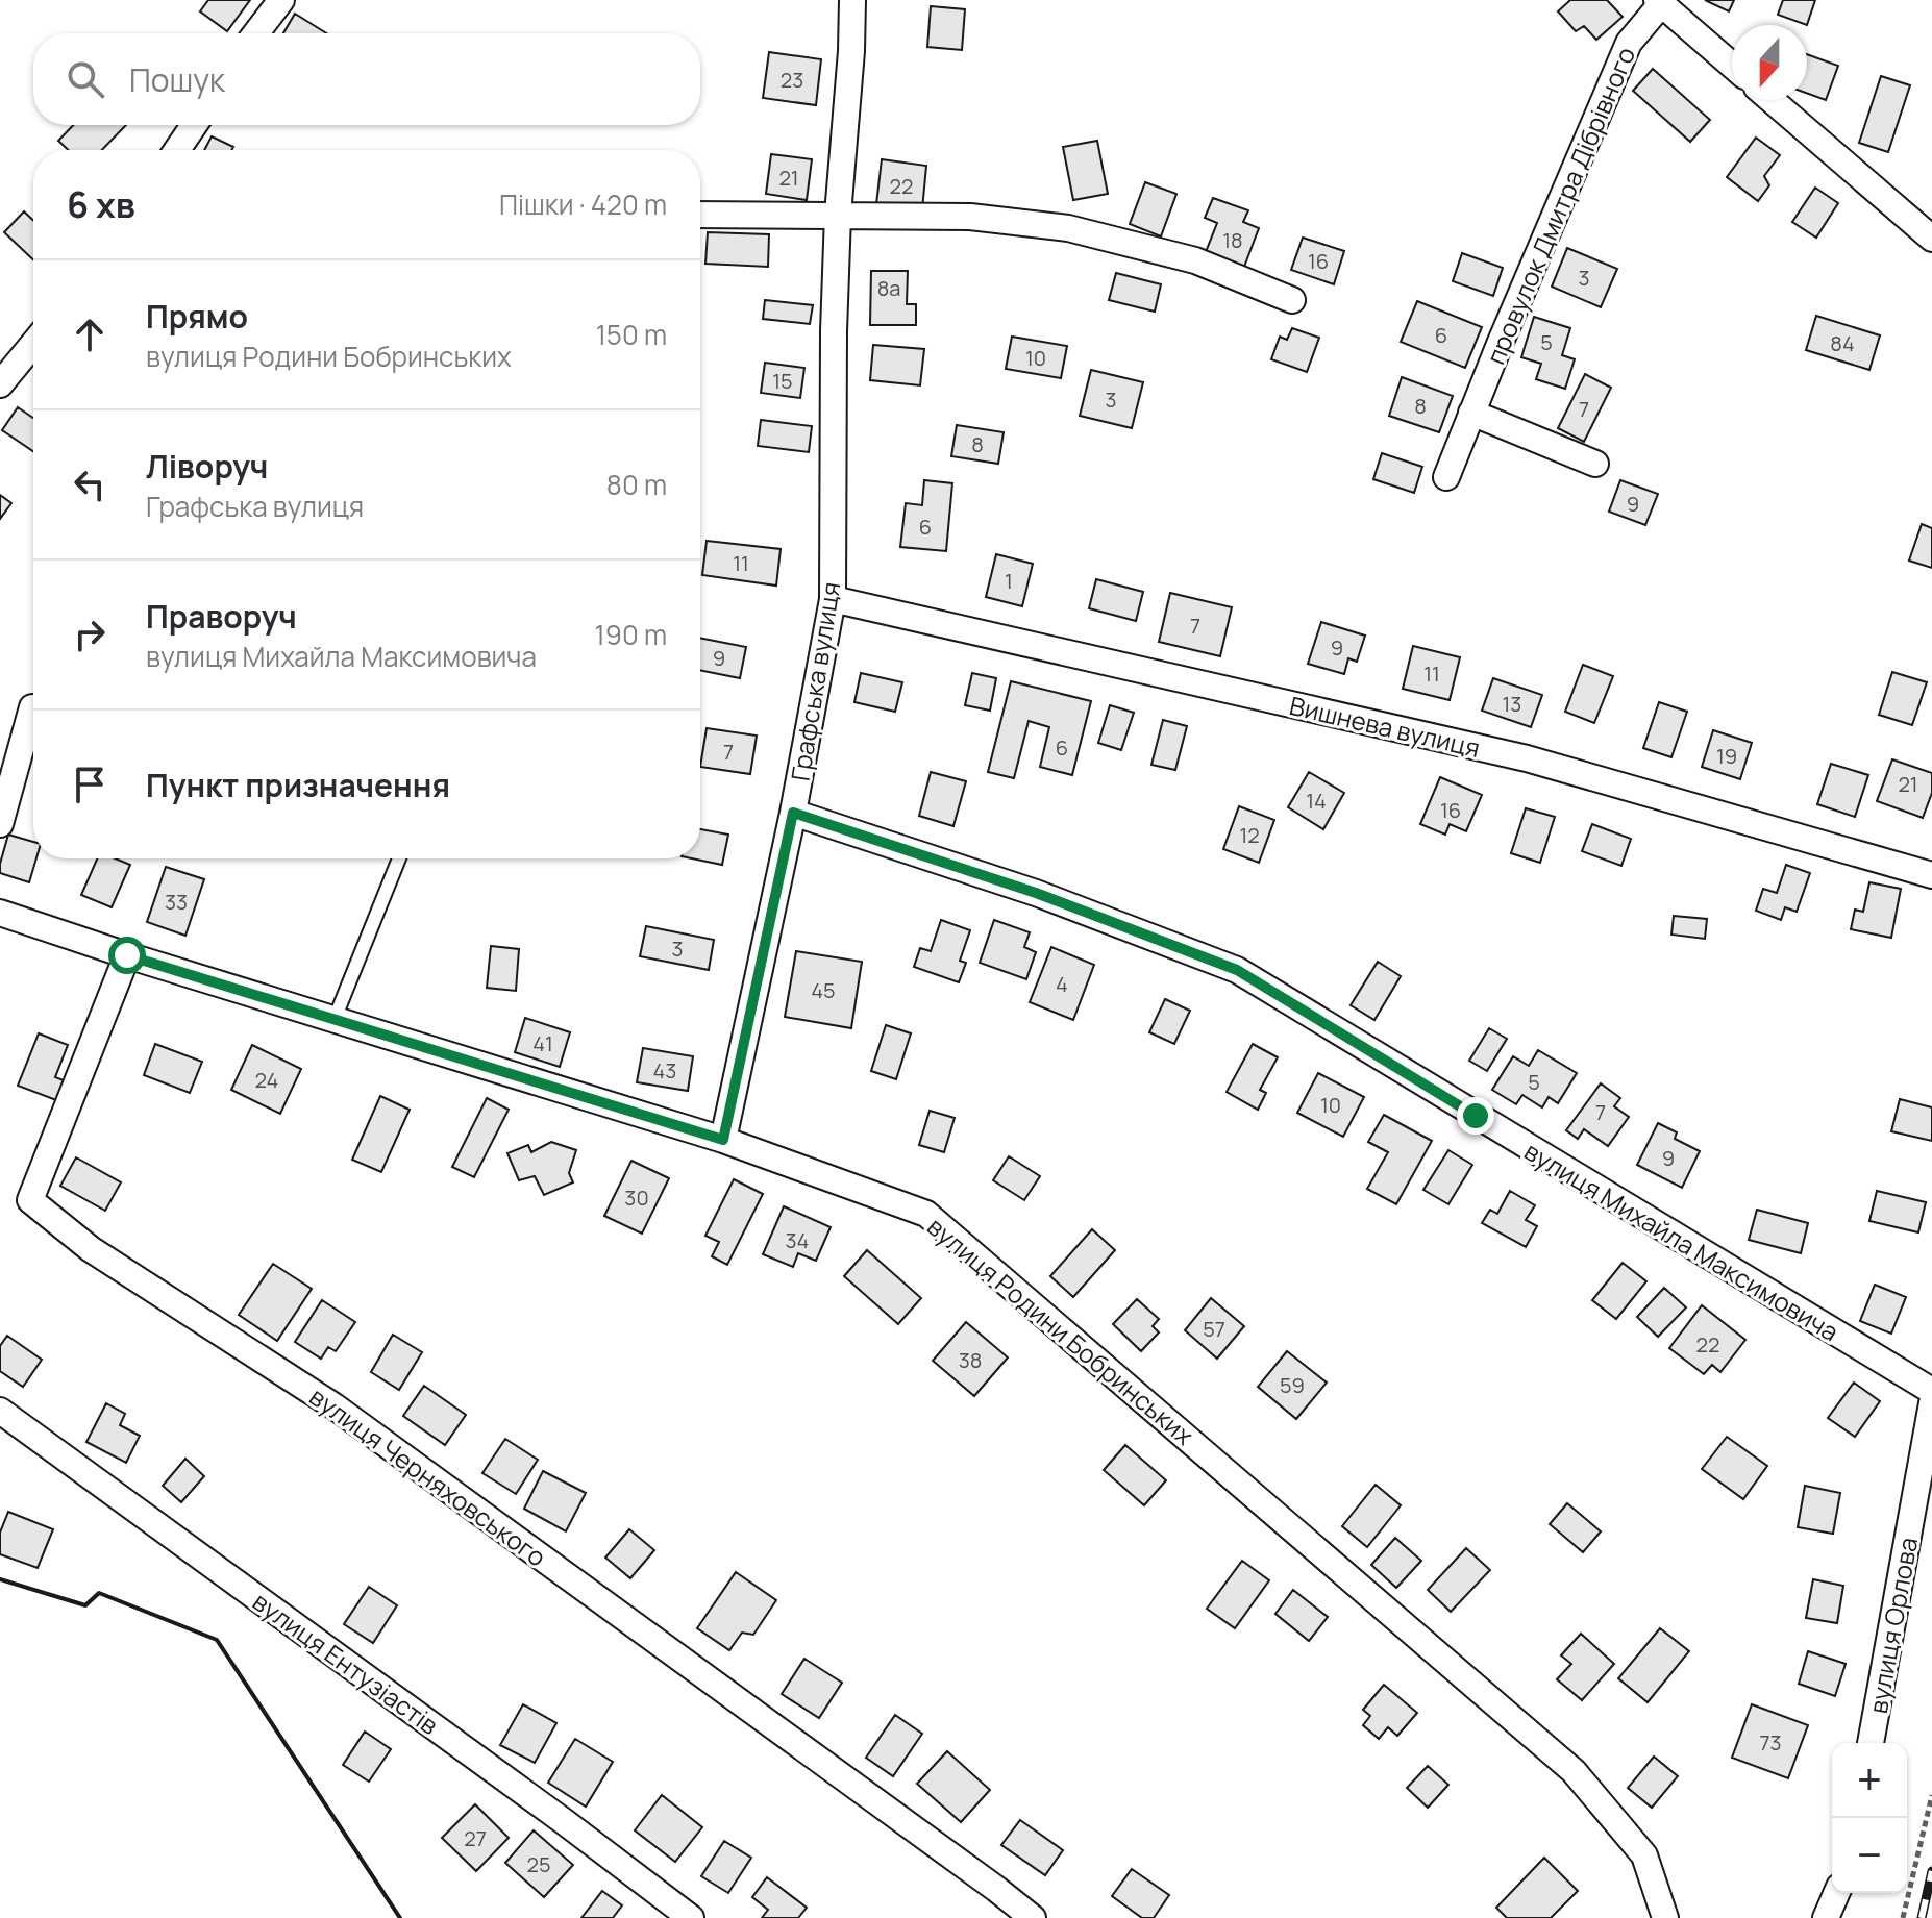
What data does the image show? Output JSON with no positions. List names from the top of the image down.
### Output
{
  "streets": {
    "street": [
      "провулок Дмитра Дібрівного",
      "Графська вулиця",
      "Вишнева вулиця",
      "вулиця Михайла Максимовича",
      "вулиця Родини Бобринських",
      "вулиця Черняховського",
      "вулиця Орлова",
      "вулиця Ентузіастів"
    ]
  },
  "crossings": [
    ["Графська вулиця", "Вишнева вулиця"],
    ["Графська вулиця", "вулиця Михайла Максимовича"],
    ["Графська вулиця", "вулиця Родини Бобринських"],
    ["вулиця Родини Бобринських", "вулиця Черняховського"]
  ],
  "house_numbers": [
    "23",
    "21",
    "22",
    "18",
    "16",
    "3",
    "8а",
    "6",
    "5",
    "84",
    "10",
    "15",
    "3",
    "8",
    "7",
    "8",
    "9",
    "6",
    "11",
    "1",
    "7",
    "9",
    "9",
    "11",
    "13",
    "6",
    "7",
    "19",
    "21",
    "14",
    "16",
    "12",
    "33",
    "3",
    "4",
    "45",
    "41",
    "43",
    "24",
    "5",
    "10",
    "7",
    "9",
    "30",
    "34",
    "57",
    "22",
    "38",
    "59",
    "73",
    "27",
    "25"
  ],
  "north": "bottom",
  "page": {
    "search": "Пошук",
    "heading": ["6 хв", "Пішки · 420 m"],
    "list": [
      ["Прямо", "вулиця Родини Бобринських", "150 m"],
      ["Ліворуч", "Графська вулиця", "80 m"],
      ["Праворуч", "вулиця Михайла Максимовича", "190 m"],
      "Пункт призначення"
    ],
    "map_buttons": ["+", "−"]
  }
}
